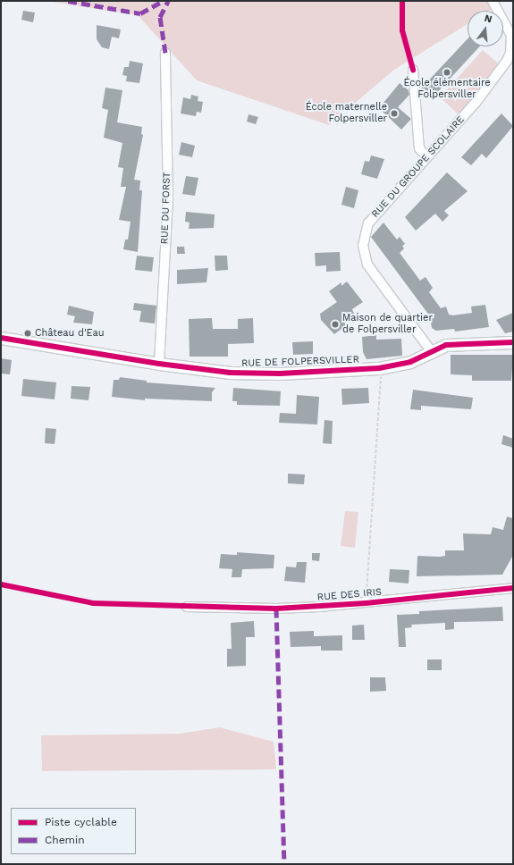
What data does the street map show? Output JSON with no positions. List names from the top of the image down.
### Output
{
  "streets": {
    "street": [
      "RUE DU GROUPE SCOLAIRE",
      "RUE DU FORST",
      "RUE DE FOLPERSVILLER",
      "RUE DES IRIS"
    ]
  },
  "crossings": [
    ["RUE DU GROUPE SCOLAIRE", "RUE DE FOLPERSVILLER"],
    ["RUE DU FORST", "RUE DE FOLPERSVILLER"]
  ],
  "places": [
    "École élémentaire Folpersviller",
    "École maternelle Folpersviller",
    "Maison de quartier de Folpersviller",
    "Château d'Eau"
  ],
  "legend": ["Piste cyclable", "Chemin"],
  "north": "top"
}
